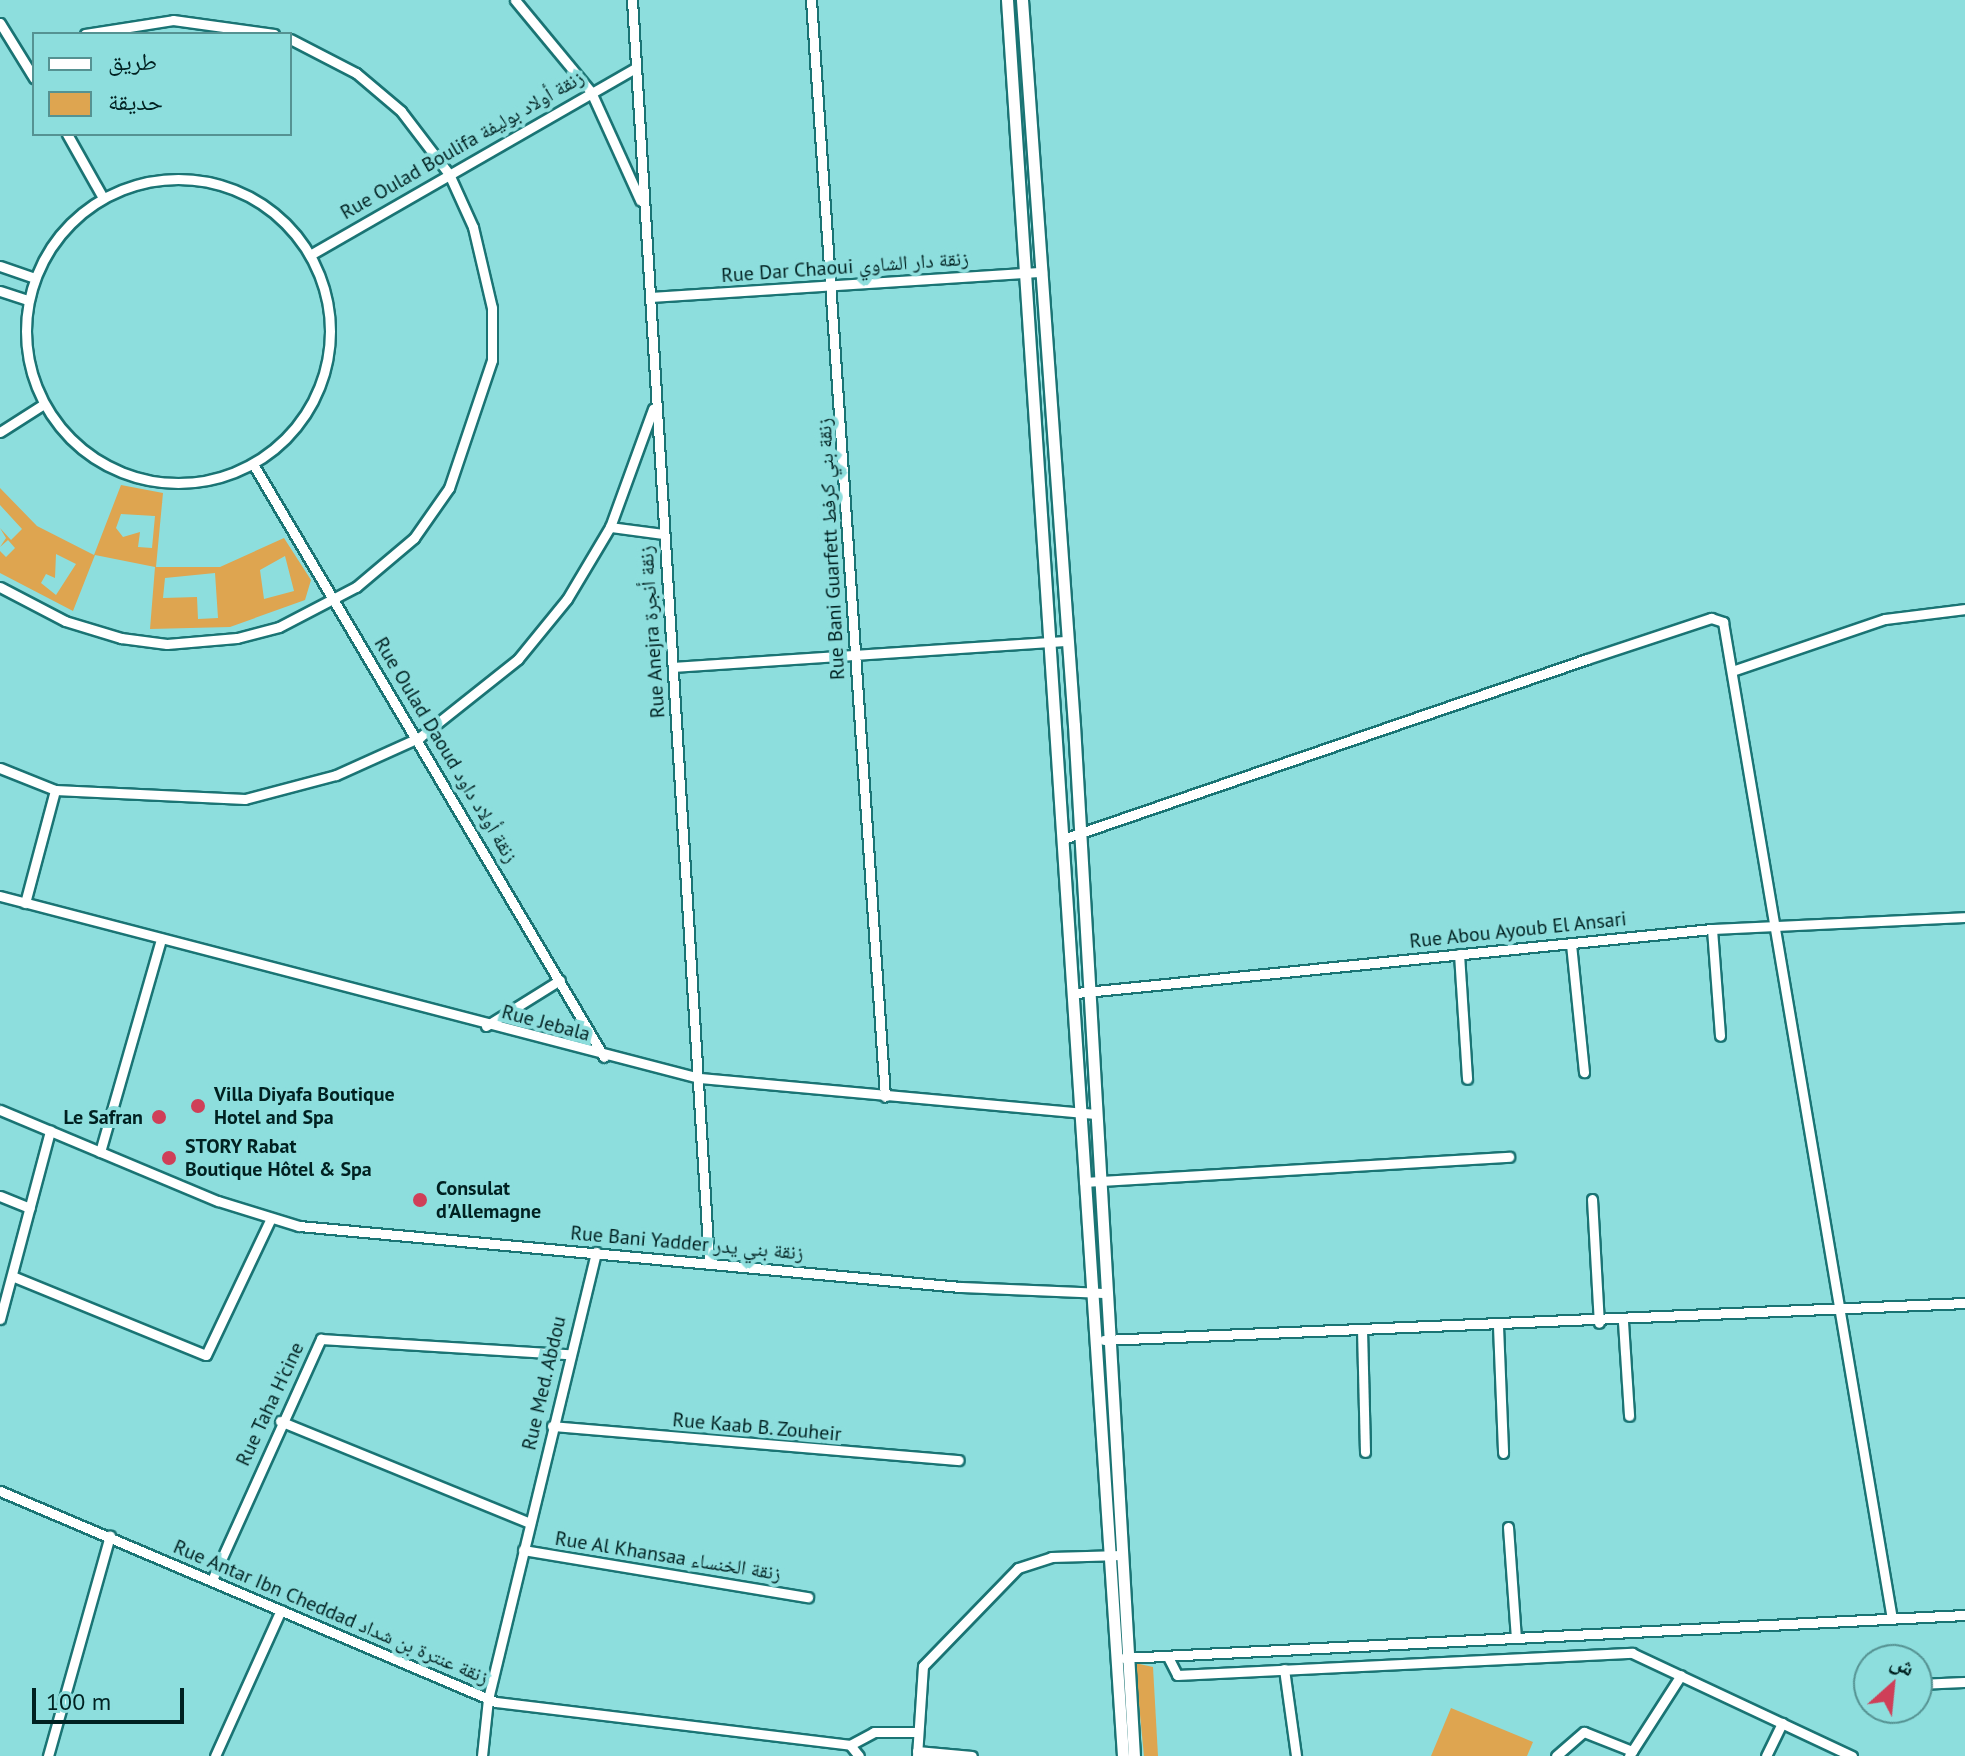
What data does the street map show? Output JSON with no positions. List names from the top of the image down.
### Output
{
  "streets": {
    "street": [
      "Rue Oulad Boulifa زنقة أولاد بوليفة",
      "Rue Dar Chaoui زنقة دار الشاوي",
      "Rue Bani Guarfett زنقة بني كرفط",
      "Rue Anejra زنقة أنجرة",
      "Rue Oulad Daoud زنقة أولاد داود",
      "Rue Abou Ayoub El Ansari",
      "Rue Jebala",
      "Rue Bani Yadder زنقة بني يدر",
      "Rue Med. Abdou",
      "Rue Taha H'cine",
      "Rue Kaab B. Zouheir",
      "Rue Al Khansaa زنقة الخنساء",
      "Rue Antar Ibn Cheddad زنقة عنترة بن شداد"
    ]
  },
  "crossings": [
    ["Rue Oulad Boulifa زنقة أولاد بوليفة", "Rue Anejra زنقة أنجرة"],
    ["Rue Dar Chaoui زنقة دار الشاوي", "Rue Bani Guarfett زنقة بني كرفط"],
    ["Rue Dar Chaoui زنقة دار الشاوي", "Rue Anejra زنقة أنجرة"],
    ["Rue Bani Guarfett زنقة بني كرفط", "Rue Jebala"],
    ["Rue Anejra زنقة أنجرة", "Rue Jebala"],
    ["Rue Anejra زنقة أنجرة", "Rue Bani Yadder زنقة بني يدر"],
    ["Rue Oulad Daoud زنقة أولاد داود", "Rue Jebala"],
    ["Rue Bani Yadder زنقة بني يدر", "Rue Med. Abdou"],
    ["Rue Med. Abdou", "Rue Taha H'cine"],
    ["Rue Med. Abdou", "Rue Kaab B. Zouheir"],
    ["Rue Med. Abdou", "Rue Al Khansaa زنقة الخنساء"],
    ["Rue Med. Abdou", "Rue Antar Ibn Cheddad زنقة عنترة بن شداد"],
    ["Rue Taha H'cine", "Rue Antar Ibn Cheddad زنقة عنترة بن شداد"]
  ],
  "places": [
    "Villa Diyafa Boutique Hotel and Spa",
    "Le Safran",
    "STORY Rabat Boutique Hôtel & Spa",
    "Consulat d'Allemagne"
  ],
  "legend": ["طريق", "حديقة"],
  "scale_bar": "100 m",
  "north": "top right"
}
